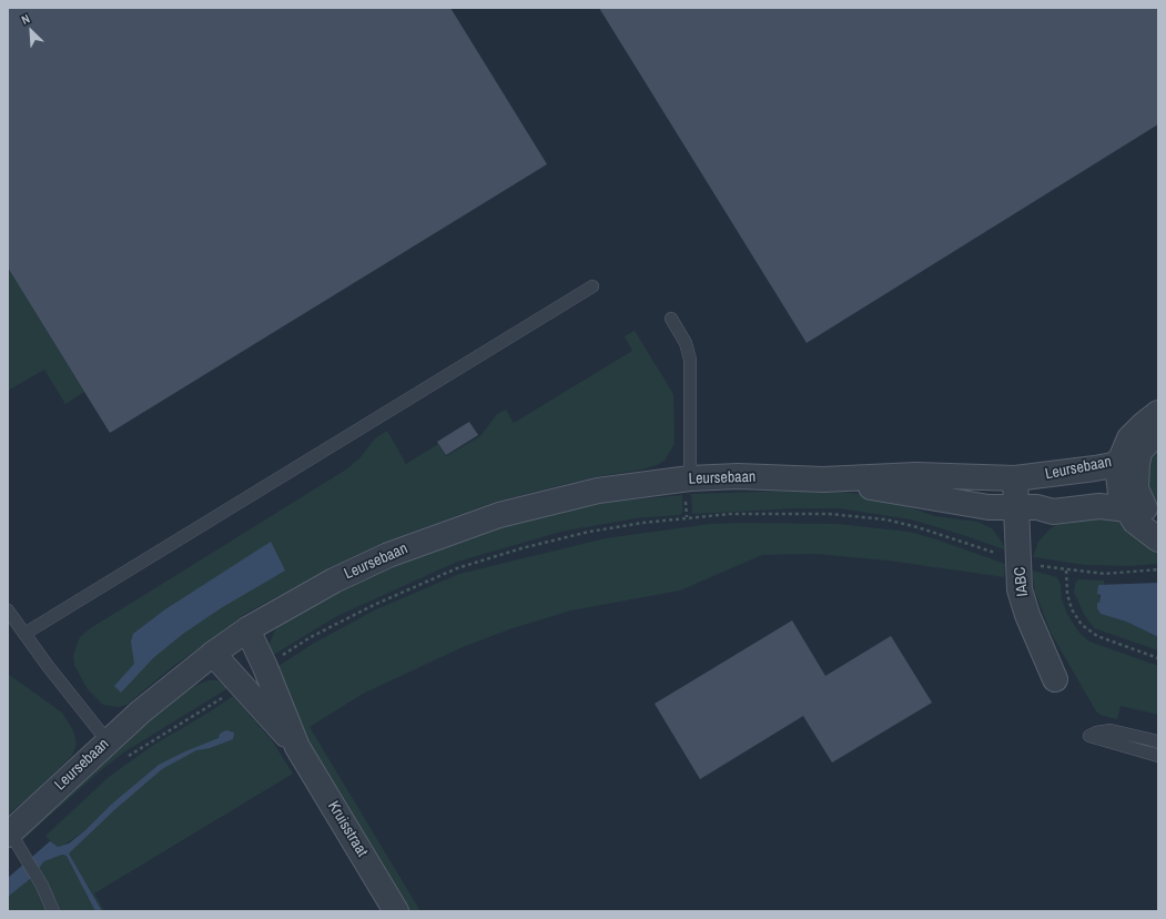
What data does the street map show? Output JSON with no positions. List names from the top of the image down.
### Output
{
  "streets": {
    "street": ["Leursebaan", "IABC", "Kruisstraat"]
  },
  "crossings": [
    ["Leursebaan", "IABC"],
    ["Leursebaan", "Kruisstraat"]
  ],
  "north": "top left"
}
